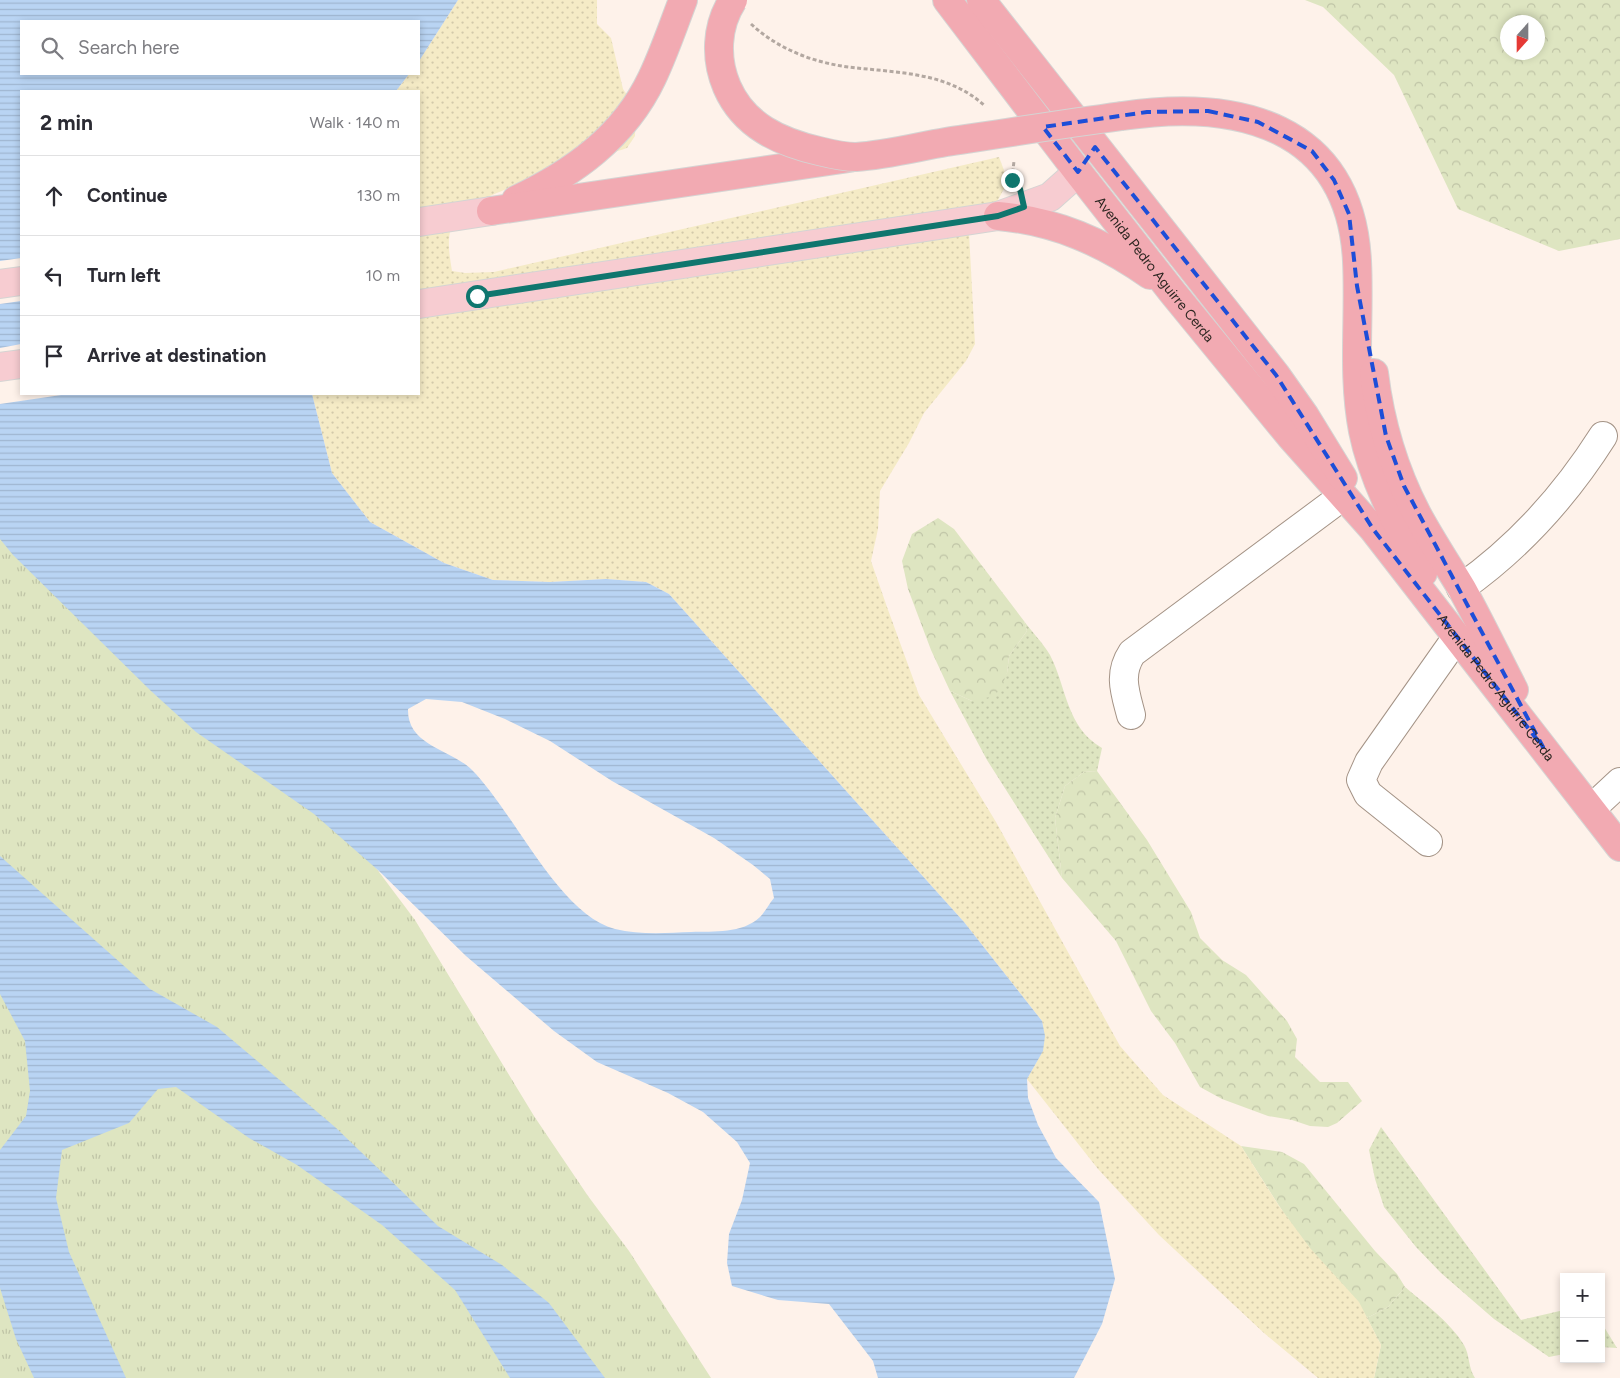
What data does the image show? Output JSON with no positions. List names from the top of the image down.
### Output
{
  "streets": {
    "highway": ["Avenida Pedro Aguirre Cerda"]
  },
  "north": "bottom",
  "page": {
    "search": "Search here",
    "heading": ["2 min", "Walk · 140 m"],
    "list": [
      ["Continue", "130 m"],
      ["Turn left", "10 m"],
      "Arrive at destination"
    ],
    "map_buttons": ["+", "−"]
  }
}
